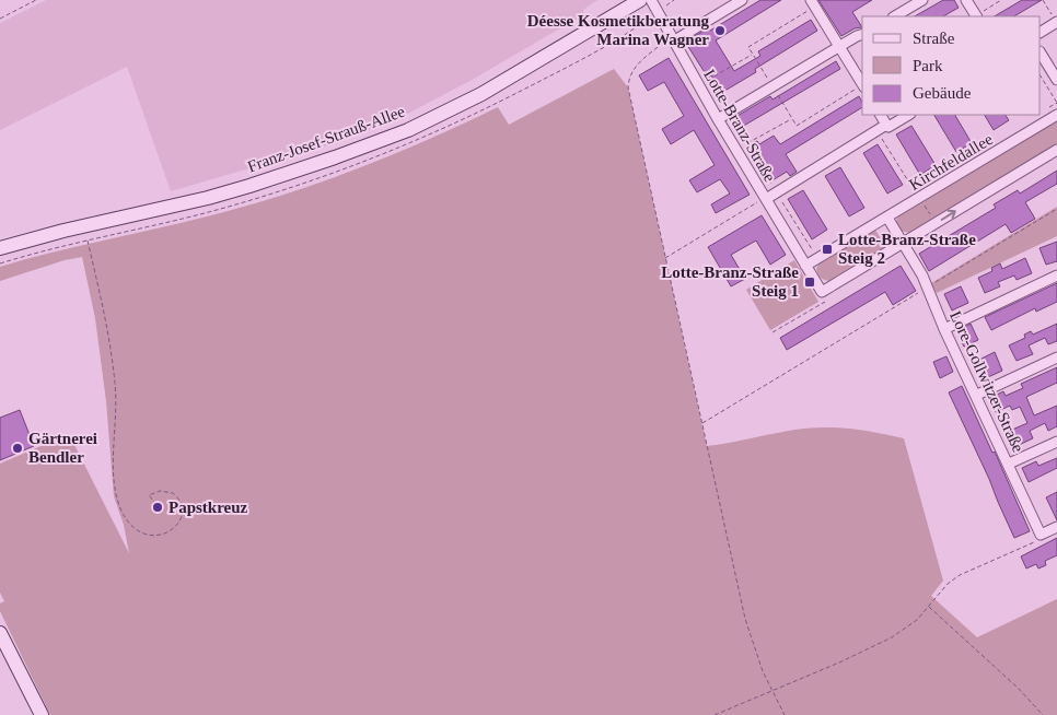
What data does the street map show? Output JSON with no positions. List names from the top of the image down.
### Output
{
  "streets": {
    "street": [
      "Lotte-Branz-Straße",
      "Franz-Josef-Strauß-Allee",
      "Kirchfeldallee",
      "Lore-Gollwitzer-Straße"
    ]
  },
  "crossings": [
    ["Lotte-Branz-Straße", "Kirchfeldallee"]
  ],
  "places": {
    "other": ["Déesse Kosmetikberatung Marina Wagner", "Gärtnerei Bendler", "Papstkreuz"],
    "transit": ["Lotte-Branz-Straße Steig 2", "Lotte-Branz-Straße Steig 1"]
  },
  "legend": ["Straße", "Park", "Gebäude"]
}
